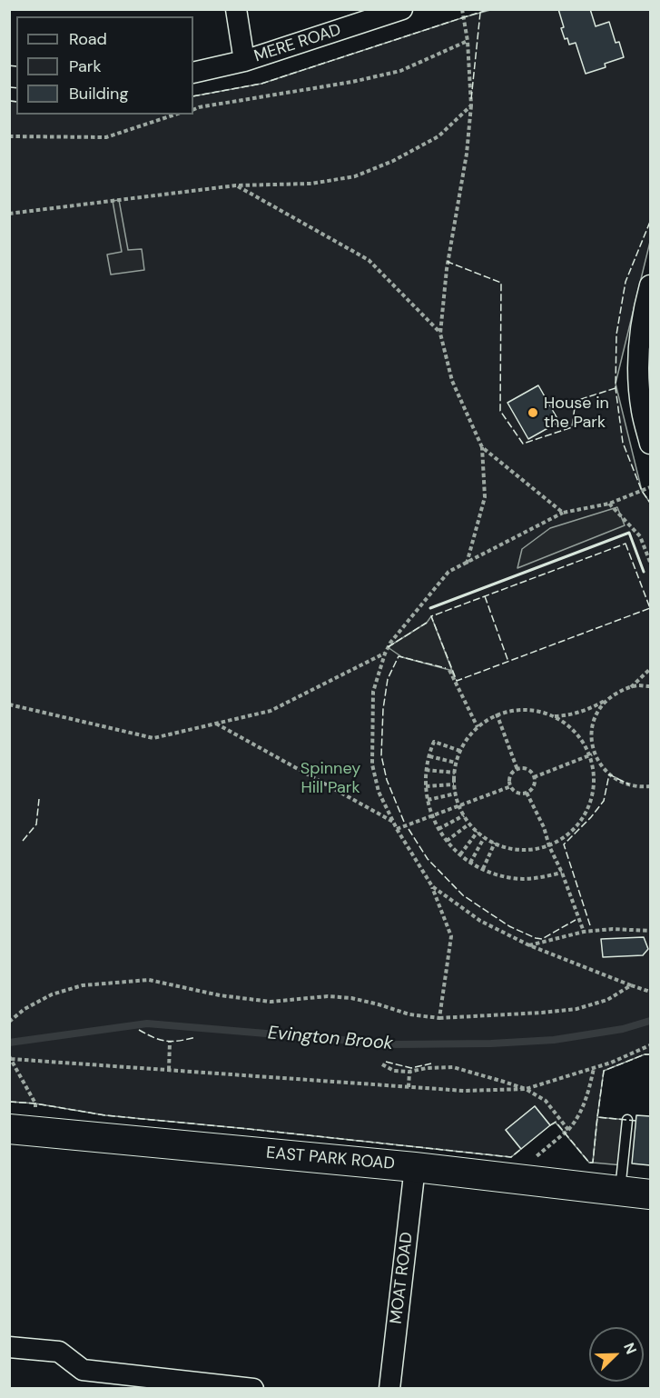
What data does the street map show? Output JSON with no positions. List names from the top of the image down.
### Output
{
  "streets": {
    "main road": ["EAST PARK ROAD"],
    "street": ["MERE ROAD", "MOAT ROAD"]
  },
  "crossings": [
    ["EAST PARK ROAD", "MOAT ROAD"]
  ],
  "water": ["Evington Brook"],
  "parks": ["Spinney Hill Park"],
  "places": ["House in the Park"],
  "legend": ["Road", "Park", "Building"],
  "north": "top right"
}
